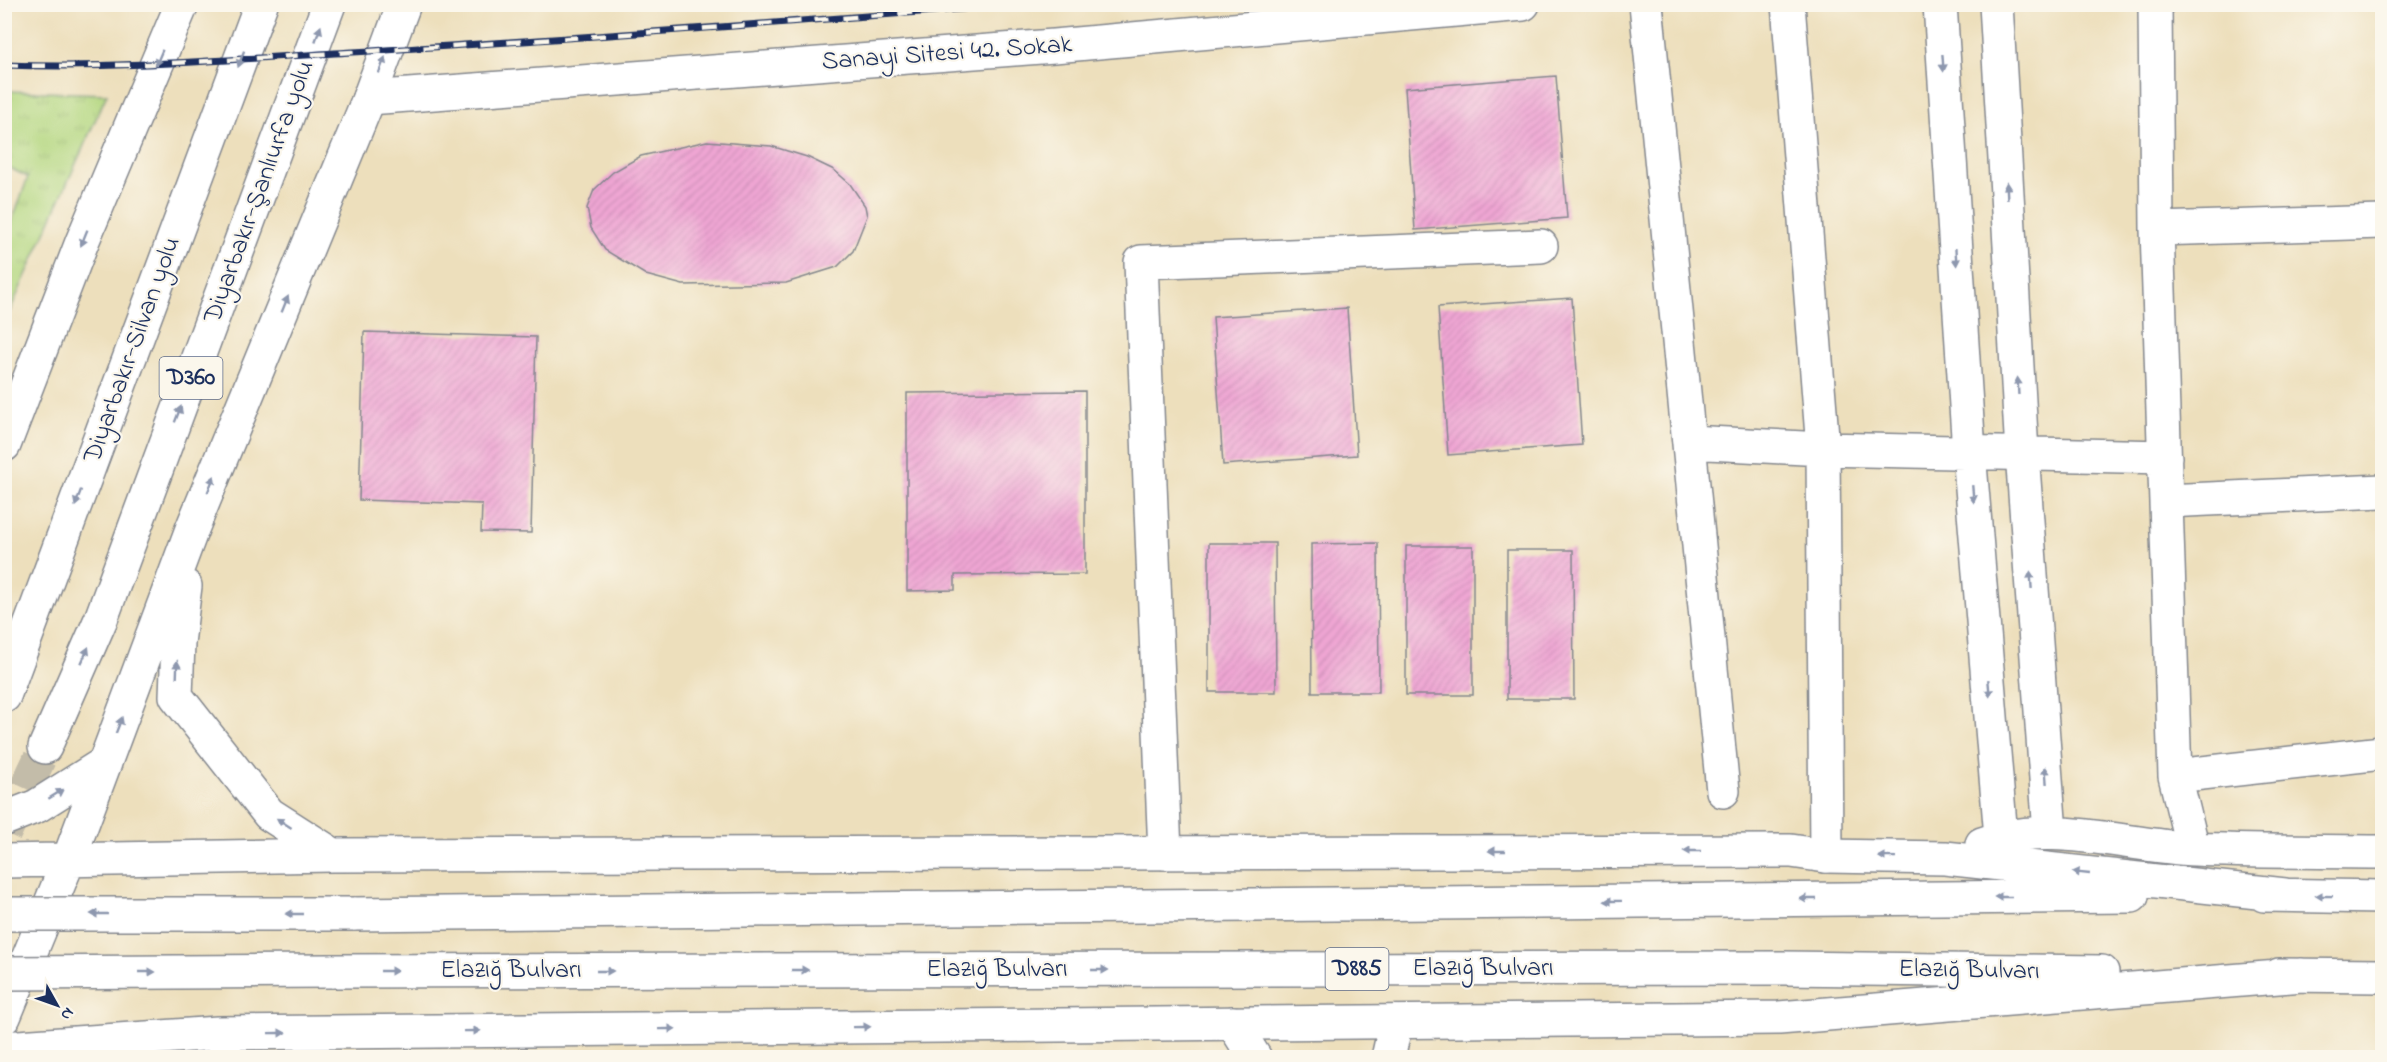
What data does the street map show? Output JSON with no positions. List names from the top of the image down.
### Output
{
  "streets": {
    "main road": [
      "Sanayi Sitesi 42. Sokak",
      "Diyarbakır-Şanlıurfa yolu",
      "Diyarbakır-Silvan yolu",
      "D360",
      "D885",
      "Elazığ Bulvarı"
    ]
  },
  "north": "bottom right"
}
